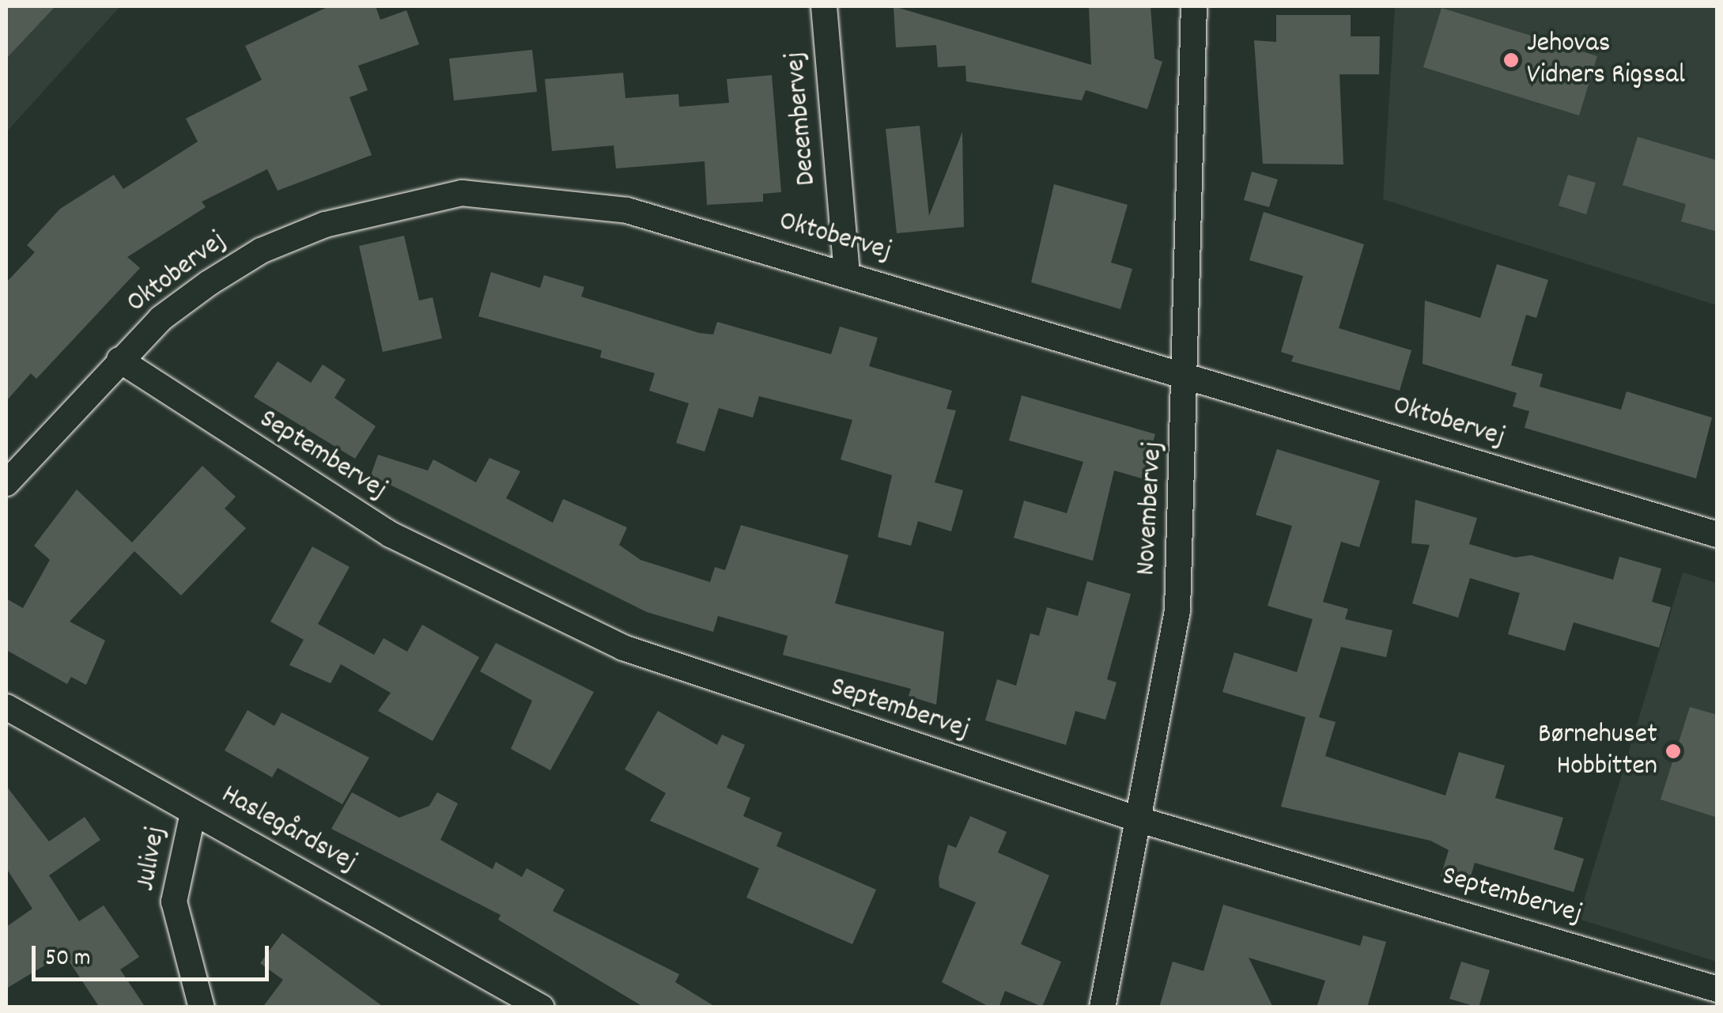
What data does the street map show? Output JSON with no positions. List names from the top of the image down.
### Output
{
  "streets": {
    "street": [
      "Decembervej",
      "Oktobervej",
      "Septembervej",
      "Novembervej",
      "Haslegårdsvej",
      "Julivej"
    ]
  },
  "crossings": [
    ["Decembervej", "Oktobervej"],
    ["Oktobervej", "Septembervej"],
    ["Oktobervej", "Novembervej"],
    ["Septembervej", "Novembervej"],
    ["Haslegårdsvej", "Julivej"]
  ],
  "places": ["Jehovas Vidners Rigssal", "Børnehuset Hobbitten"],
  "scale_bar": "50 m"
}
